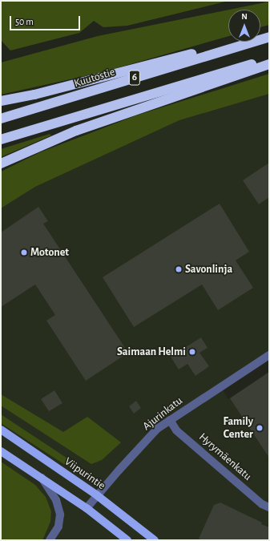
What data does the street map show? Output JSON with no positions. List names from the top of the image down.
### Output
{
  "streets": {
    "highway": ["Kuutostie", "6"],
    "main road": ["Viipurintie"],
    "street": ["Ajurinkatu", "Hyrymäenkatu"]
  },
  "crossings": [
    ["Ajurinkatu", "Hyrymäenkatu"],
    ["Ajurinkatu", "Viipurintie"]
  ],
  "places": [
    "Motonet",
    "Savonlinja",
    "Saimaan Helmi",
    "Family Center"
  ],
  "scale_bar": "50 m",
  "north": "top"
}
